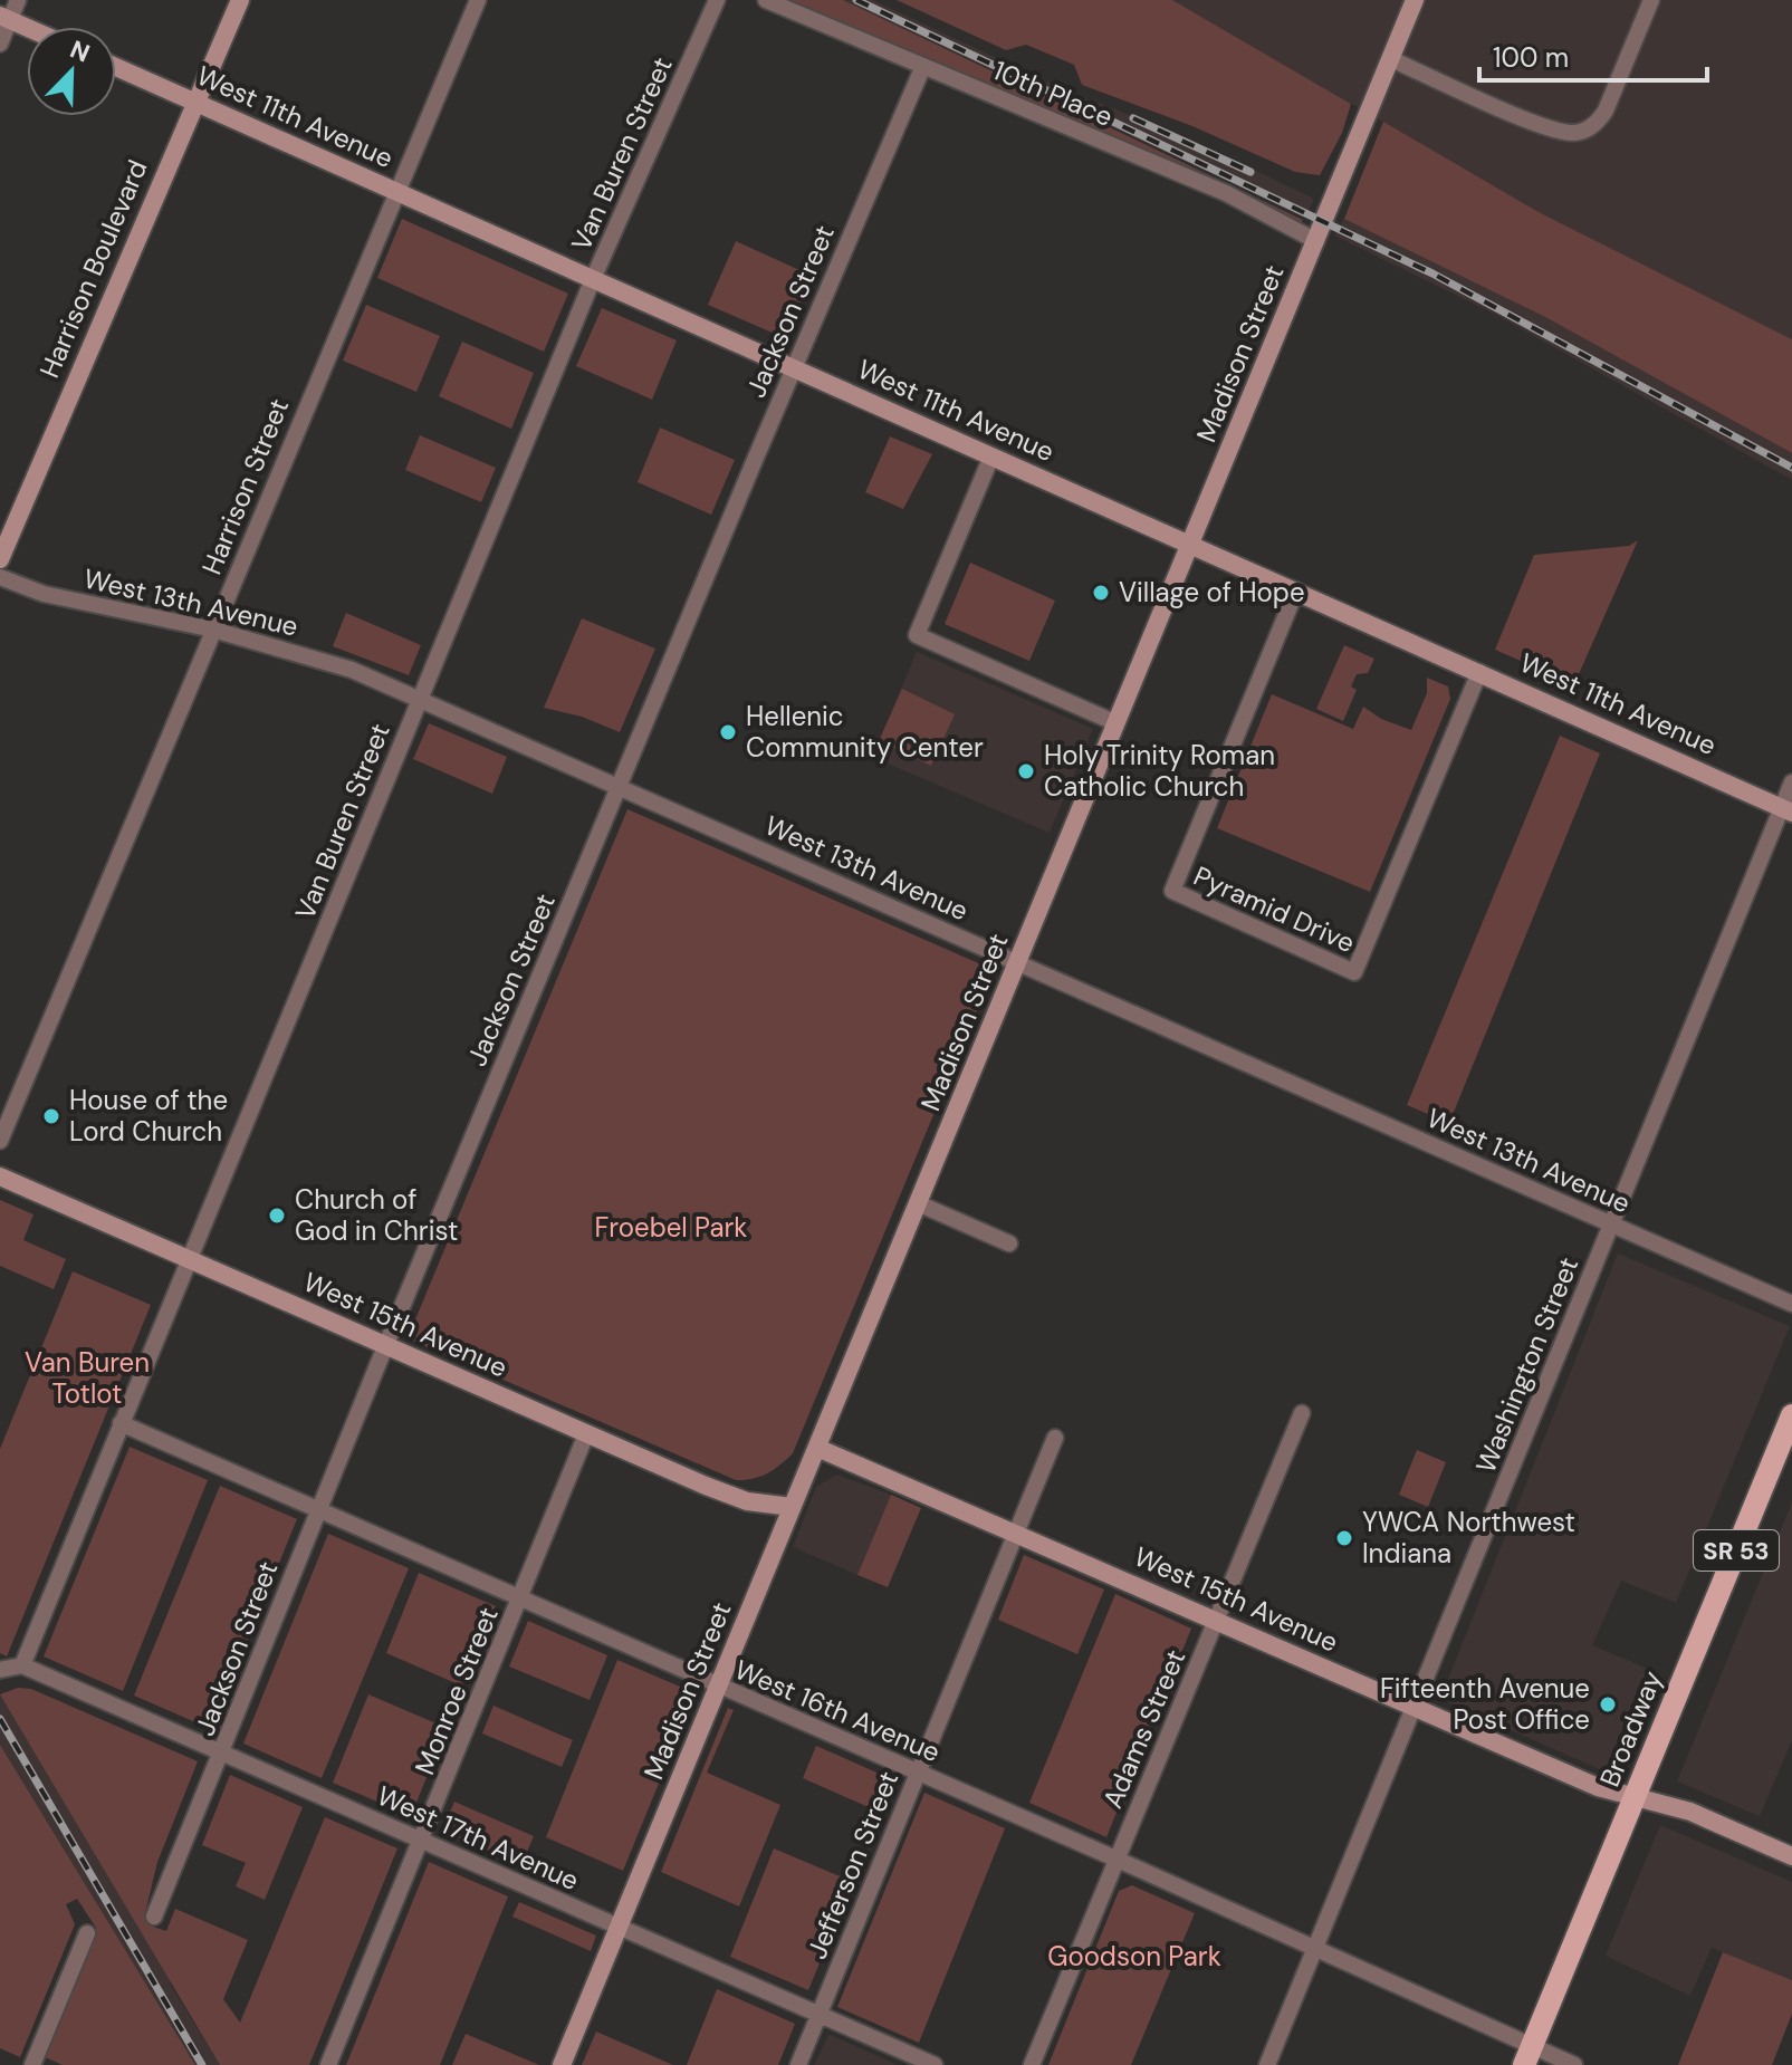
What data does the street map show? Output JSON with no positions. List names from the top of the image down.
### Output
{
  "streets": {
    "main road": ["SR 53", "Broadway"],
    "street": [
      "10th Place",
      "West 11th Avenue",
      "Van Buren Street",
      "Harrison Boulevard",
      "Jackson Street",
      "Madison Street",
      "Harrison Street",
      "West 13th Avenue",
      "Pyramid Drive",
      "West 15th Avenue",
      "Washington Street",
      "Monroe Street",
      "West 16th Avenue",
      "Adams Street",
      "West 17th Avenue",
      "Jefferson Street"
    ]
  },
  "crossings": [
    ["10th Place", "Jackson Street"],
    ["10th Place", "Madison Street"],
    ["West 11th Avenue", "Van Buren Street"],
    ["West 11th Avenue", "Harrison Boulevard"],
    ["West 11th Avenue", "Jackson Street"],
    ["West 11th Avenue", "Madison Street"],
    ["West 11th Avenue", "Harrison Street"],
    ["West 11th Avenue", "Pyramid Drive"],
    ["West 11th Avenue", "Washington Street"],
    ["Van Buren Street", "West 13th Avenue"],
    ["Van Buren Street", "West 15th Avenue"],
    ["Van Buren Street", "West 16th Avenue"],
    ["Van Buren Street", "West 17th Avenue"],
    ["Jackson Street", "West 13th Avenue"],
    ["Jackson Street", "West 15th Avenue"],
    ["Jackson Street", "West 16th Avenue"],
    ["Jackson Street", "West 17th Avenue"],
    ["Madison Street", "West 13th Avenue"],
    ["Madison Street", "West 15th Avenue"],
    ["Madison Street", "West 16th Avenue"],
    ["Madison Street", "West 17th Avenue"],
    ["Harrison Street", "West 13th Avenue"],
    ["West 13th Avenue", "Washington Street"],
    ["West 15th Avenue", "Washington Street"],
    ["West 15th Avenue", "Monroe Street"],
    ["West 15th Avenue", "Adams Street"],
    ["West 15th Avenue", "Broadway"],
    ["West 15th Avenue", "Jefferson Street"],
    ["Washington Street", "West 16th Avenue"],
    ["Monroe Street", "West 16th Avenue"],
    ["Monroe Street", "West 17th Avenue"],
    ["West 16th Avenue", "Adams Street"],
    ["West 16th Avenue", "Broadway"],
    ["West 16th Avenue", "Jefferson Street"],
    ["West 17th Avenue", "Jefferson Street"]
  ],
  "parks": ["Froebel Park", "Van Buren Totlot", "Goodson Park"],
  "places": [
    "Village of Hope",
    "Hellenic Community Center",
    "Holy Trinity Roman Catholic Church",
    "House of the Lord Church",
    "Church of God in Christ",
    "YWCA Northwest Indiana",
    "Fifteenth Avenue Post Office"
  ],
  "scale_bar": "100 m",
  "north": "top right"
}
